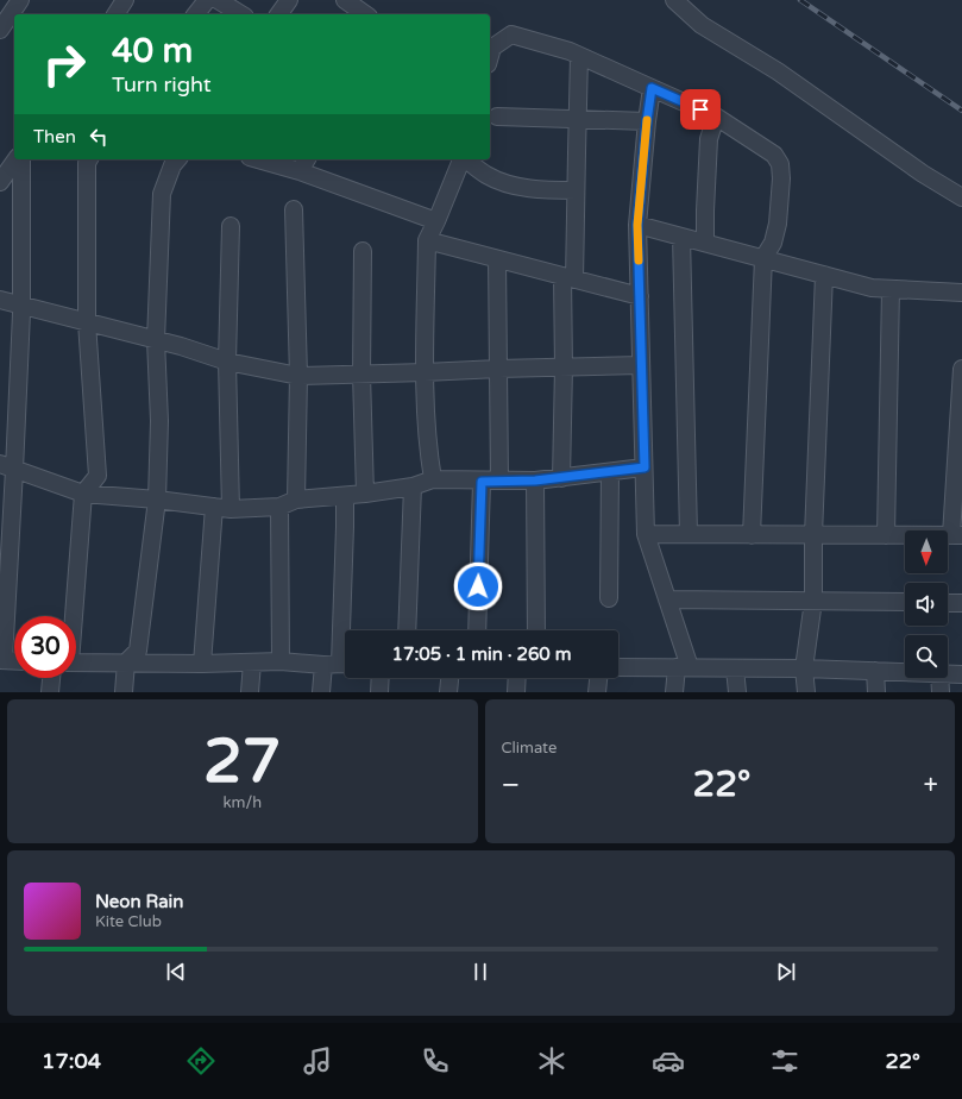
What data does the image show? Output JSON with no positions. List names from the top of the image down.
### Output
{
  "north": "bottom",
  "page": {
    "turn": ["40 m", "Turn right"],
    "then": "Then",
    "limit": "30",
    "trip": "17:05 · 1 min · 260 m",
    "tile": [
      ["27", "km/h"],
      "Climate"
    ],
    "heat": ["−", "22°", "+"],
    "song": ["Neon Rain", "Kite Club"],
    "tabs": ["17:04", "22°"]
  }
}
